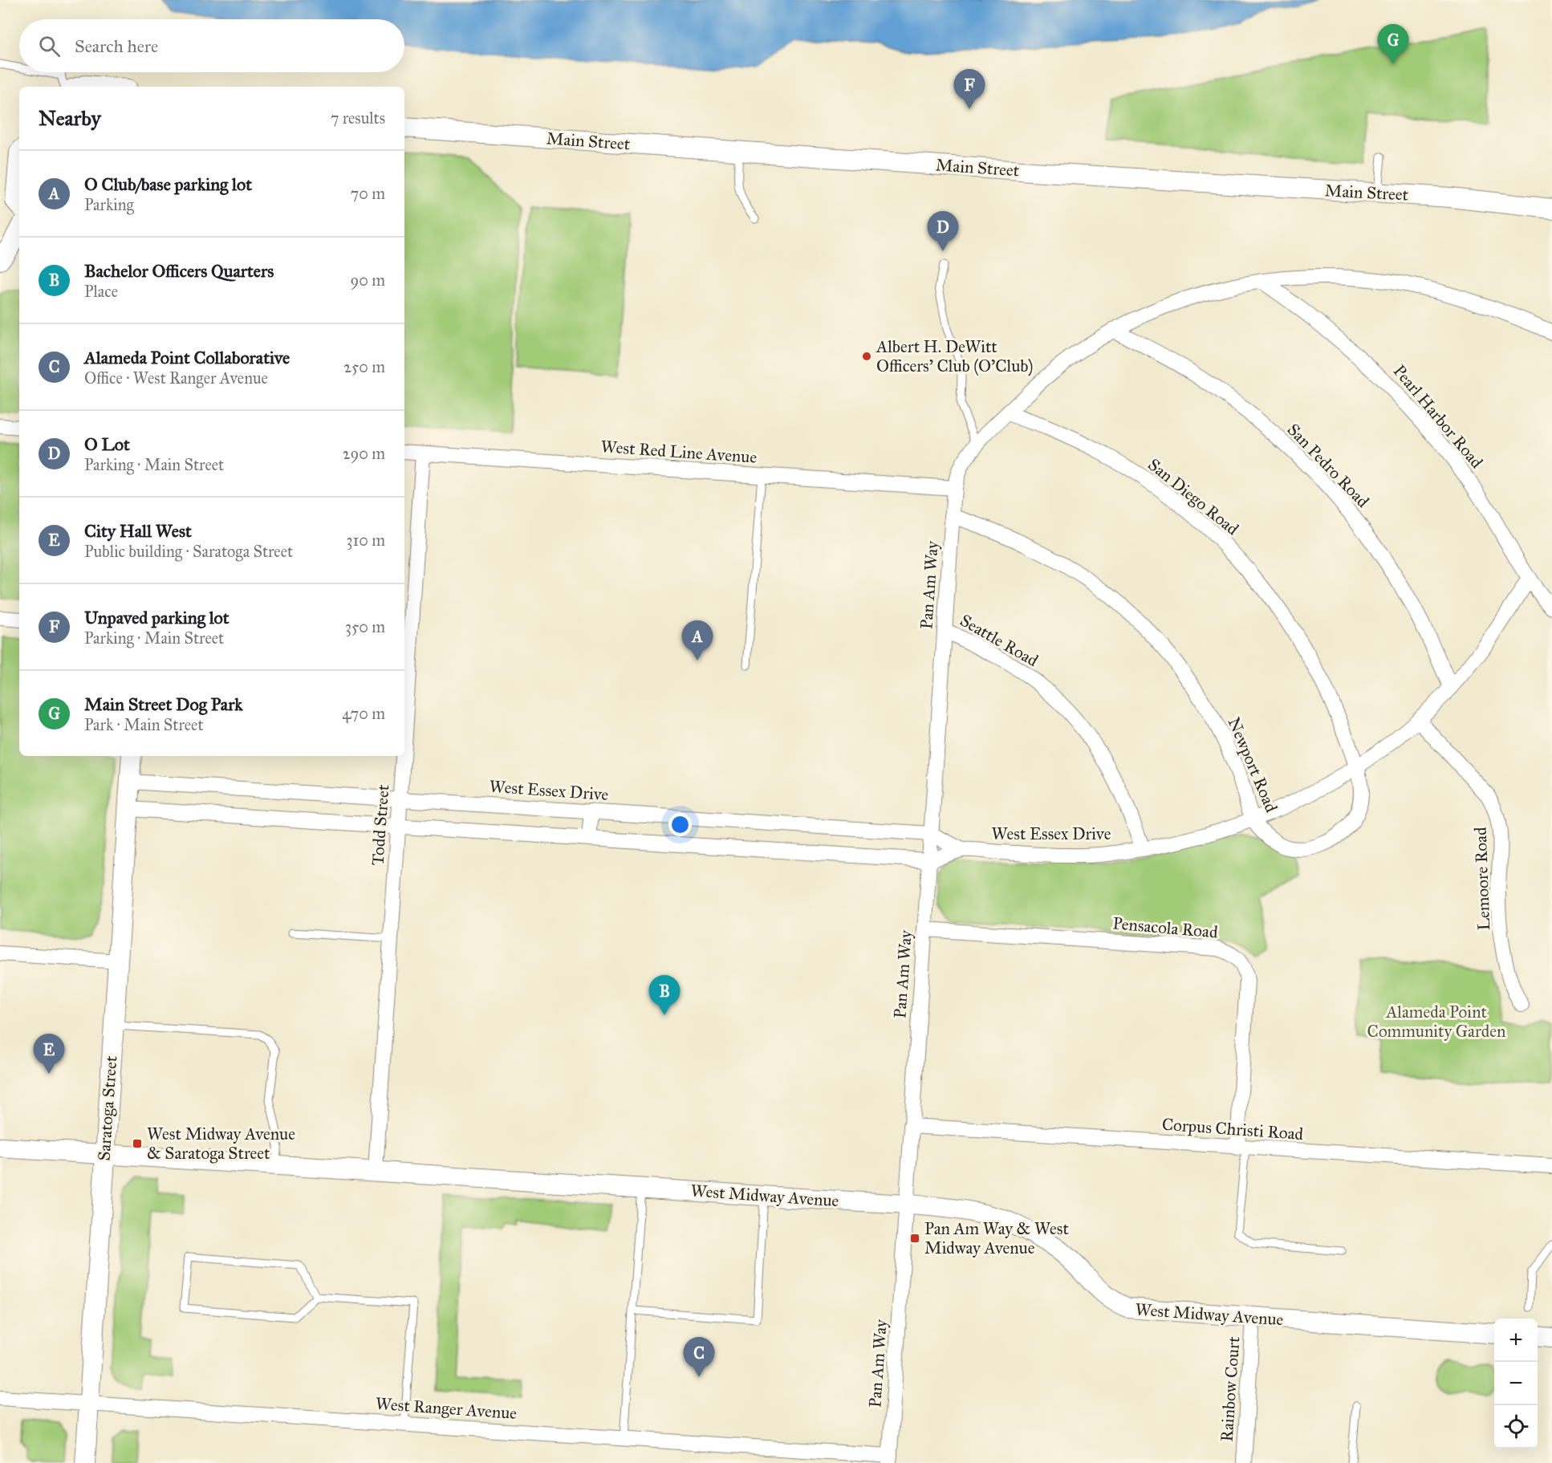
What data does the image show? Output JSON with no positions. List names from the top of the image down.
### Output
{
  "streets": {
    "street": [
      "Main Street",
      "Pearl Harbor Road",
      "West Red Line Avenue",
      "San Pedro Road",
      "San Diego Road",
      "Pan Am Way",
      "Seattle Road",
      "Newport Road",
      "West Essex Drive",
      "Todd Street",
      "Lemoore Road",
      "Pensacola Road",
      "Saratoga Street",
      "Corpus Christi Road",
      "West Midway Avenue",
      "Rainbow Court",
      "West Ranger Avenue"
    ]
  },
  "crossings": [
    ["Pearl Harbor Road", "Pan Am Way"],
    ["Pearl Harbor Road", "West Essex Drive"],
    ["West Red Line Avenue", "Pan Am Way"],
    ["West Red Line Avenue", "Todd Street"],
    ["San Pedro Road", "Pan Am Way"],
    ["San Pedro Road", "West Essex Drive"],
    ["San Diego Road", "Pan Am Way"],
    ["San Diego Road", "Newport Road"],
    ["San Diego Road", "West Essex Drive"],
    ["Pan Am Way", "Seattle Road"],
    ["Pan Am Way", "Newport Road"],
    ["Pan Am Way", "West Essex Drive"],
    ["Pan Am Way", "Pensacola Road"],
    ["Pan Am Way", "Corpus Christi Road"],
    ["Pan Am Way", "West Midway Avenue"],
    ["Pan Am Way", "West Ranger Avenue"],
    ["Seattle Road", "West Essex Drive"],
    ["Newport Road", "West Essex Drive"],
    ["West Essex Drive", "Todd Street"],
    ["West Essex Drive", "Lemoore Road"],
    ["West Essex Drive", "Saratoga Street"],
    ["Todd Street", "West Midway Avenue"],
    ["Pensacola Road", "Corpus Christi Road"],
    ["Saratoga Street", "West Midway Avenue"],
    ["Saratoga Street", "West Ranger Avenue"],
    ["West Midway Avenue", "Rainbow Court"]
  ],
  "parks": ["Alameda Point Community Garden"],
  "places": {
    "other": ["Albert H. DeWitt Officers' Club (O'Club)"],
    "transit": ["West Midway Avenue & Saratoga Street", "Pan Am Way & West Midway Avenue"]
  },
  "page": {
    "search": "Search here",
    "pins": [
      "G",
      "F",
      "D",
      "A",
      "B",
      "E",
      "C"
    ],
    "heading": ["Nearby", "7 results"],
    "list": [
      {
        "mark": "A",
        "name": "O Club/base parking lot",
        "note": "Parking",
        "value": "70 m"
      },
      {
        "mark": "B",
        "name": "Bachelor Officers Quarters",
        "note": "Place",
        "value": "90 m"
      },
      {
        "mark": "C",
        "name": "Alameda Point Collaborative",
        "note": "Office · West Ranger Avenue",
        "value": "250 m"
      },
      {
        "mark": "D",
        "name": "O Lot",
        "note": "Parking · Main Street",
        "value": "290 m"
      },
      {
        "mark": "E",
        "name": "City Hall West",
        "note": "Public building · Saratoga Street",
        "value": "310 m"
      },
      {
        "mark": "F",
        "name": "Unpaved parking lot",
        "note": "Parking · Main Street",
        "value": "350 m"
      },
      {
        "mark": "G",
        "name": "Main Street Dog Park",
        "note": "Park · Main Street",
        "value": "470 m"
      }
    ],
    "map_buttons": ["+", "−"]
  }
}
